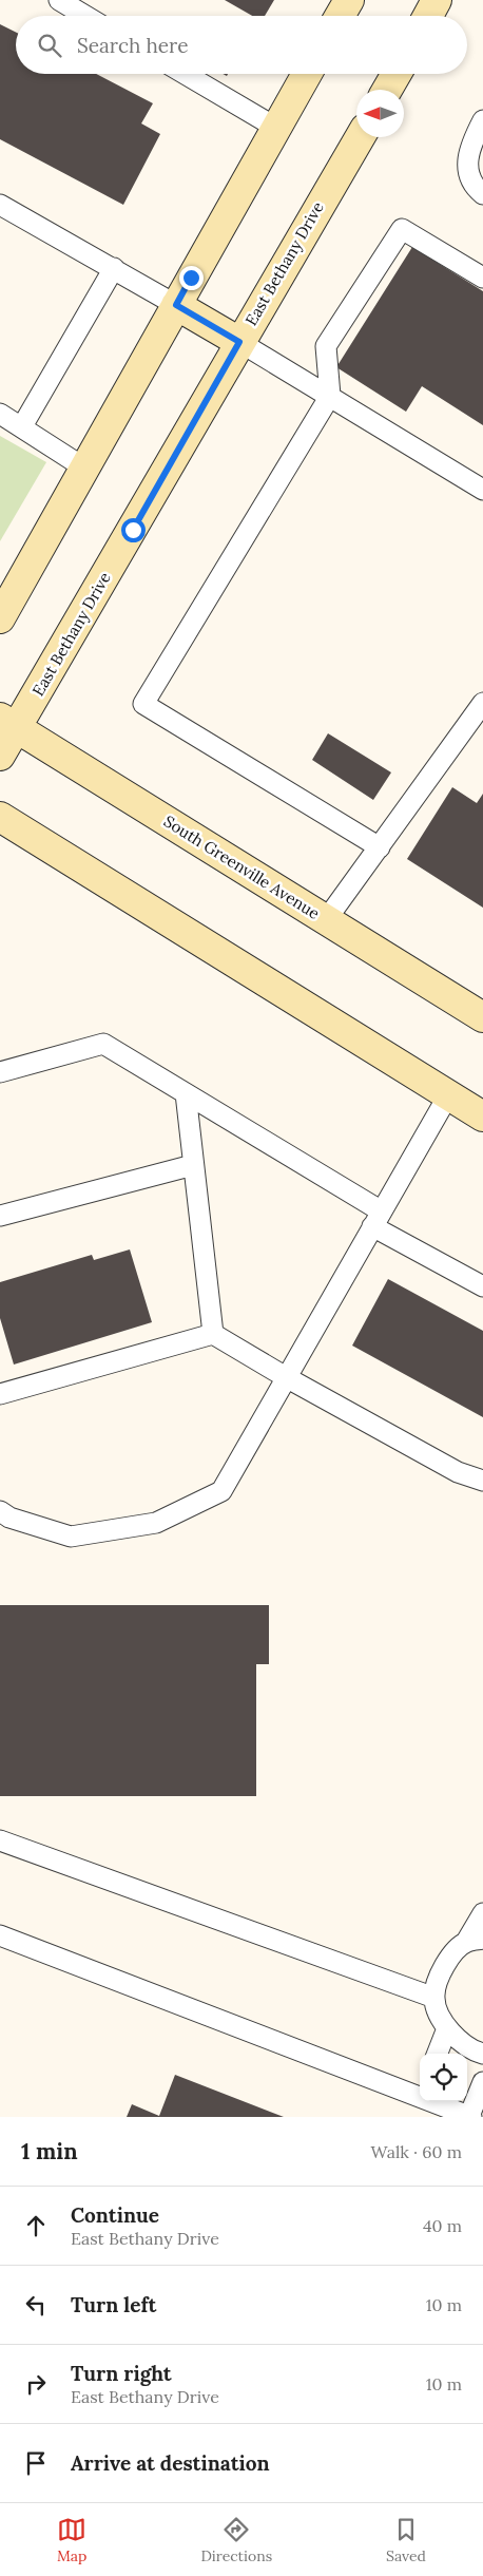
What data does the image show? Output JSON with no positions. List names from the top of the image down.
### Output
{
  "streets": {
    "main road": ["East Bethany Drive", "South Greenville Avenue"]
  },
  "crossings": [
    ["East Bethany Drive", "South Greenville Avenue"]
  ],
  "north": "left",
  "page": {
    "search": "Search here",
    "heading": ["1 min", "Walk · 60 m"],
    "list": [
      ["Continue", "East Bethany Drive", "40 m"],
      ["Turn left", "10 m"],
      ["Turn right", "East Bethany Drive", "10 m"],
      "Arrive at destination"
    ],
    "nav": ["Map", "Directions", "Saved"]
  }
}
